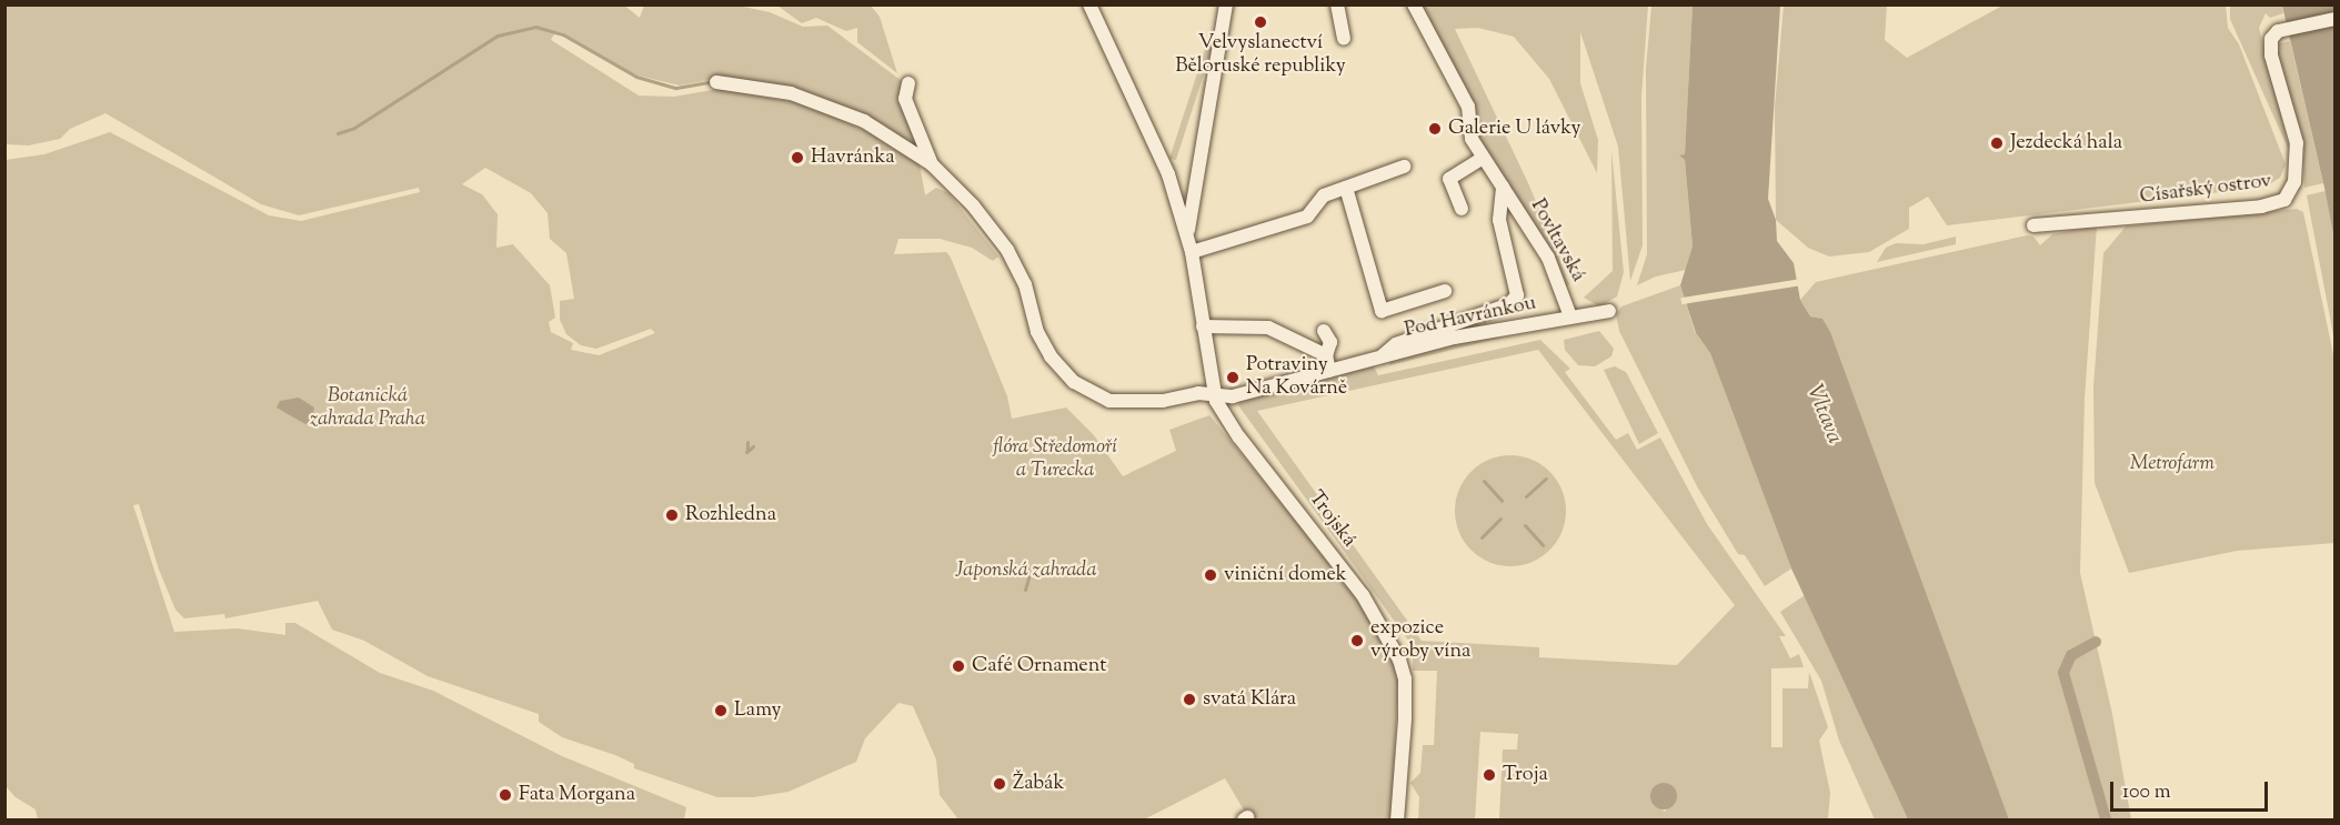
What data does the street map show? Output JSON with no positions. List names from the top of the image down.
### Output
{
  "streets": {
    "street": [
      "Císařský ostrov",
      "Povltavská",
      "Pod Havránkou",
      "Trojská"
    ]
  },
  "crossings": [
    ["Povltavská", "Pod Havránkou"],
    ["Pod Havránkou", "Trojská"]
  ],
  "water": ["Vltava"],
  "parks": [
    "Botanická zahrada Praha",
    "flóra Středomoří a Turecka",
    "Metrofarm",
    "Japonská zahrada"
  ],
  "places": [
    "Velvyslanectví Běloruské republiky",
    "Galerie U lávky",
    "Jezdecká hala",
    "Havránka",
    "Potraviny Na Kovárně",
    "Rozhledna",
    "viniční domek",
    "expozice výroby vína",
    "Café Ornament",
    "svatá Klára",
    "Lamy",
    "Troja",
    "Žabák",
    "Fata Morgana"
  ],
  "scale_bar": "100 m"
}
